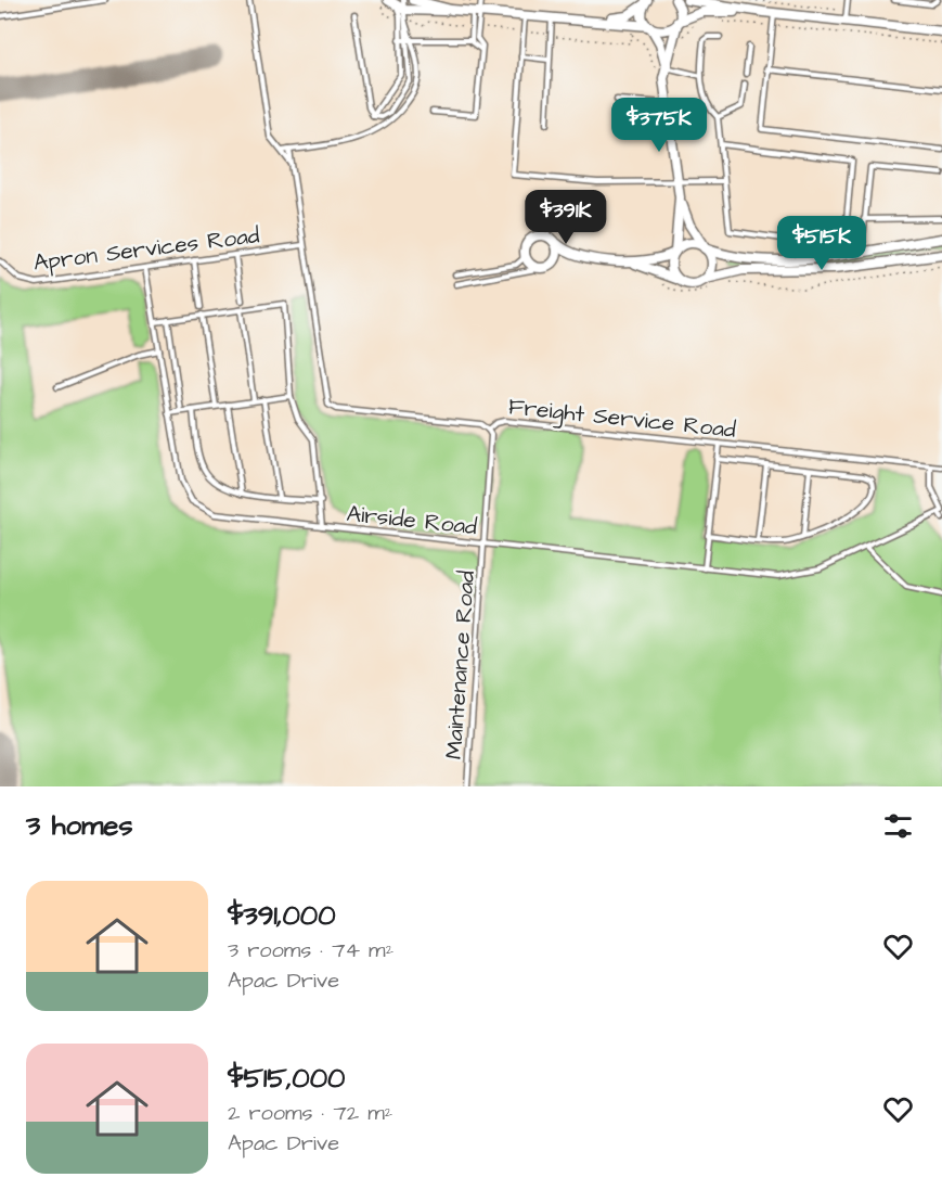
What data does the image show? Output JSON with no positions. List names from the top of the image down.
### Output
{
  "streets": {
    "lane": [
      "Apron Services Road",
      "Freight Service Road",
      "Airside Road",
      "Maintenance Road"
    ]
  },
  "crossings": [
    ["Apron Services Road", "Freight Service Road"],
    ["Apron Services Road", "Airside Road"],
    ["Freight Service Road", "Maintenance Road"],
    ["Airside Road", "Maintenance Road"]
  ],
  "page": {
    "price": ["$375K", "$391K", "$515K"],
    "heading": "3 homes",
    "list": [
      {
        "name": "$391,000",
        "note": "3 rooms · 74 m² · Apac Drive"
      },
      {
        "name": "$515,000",
        "note": "2 rooms · 72 m² · Apac Drive"
      }
    ]
  }
}
